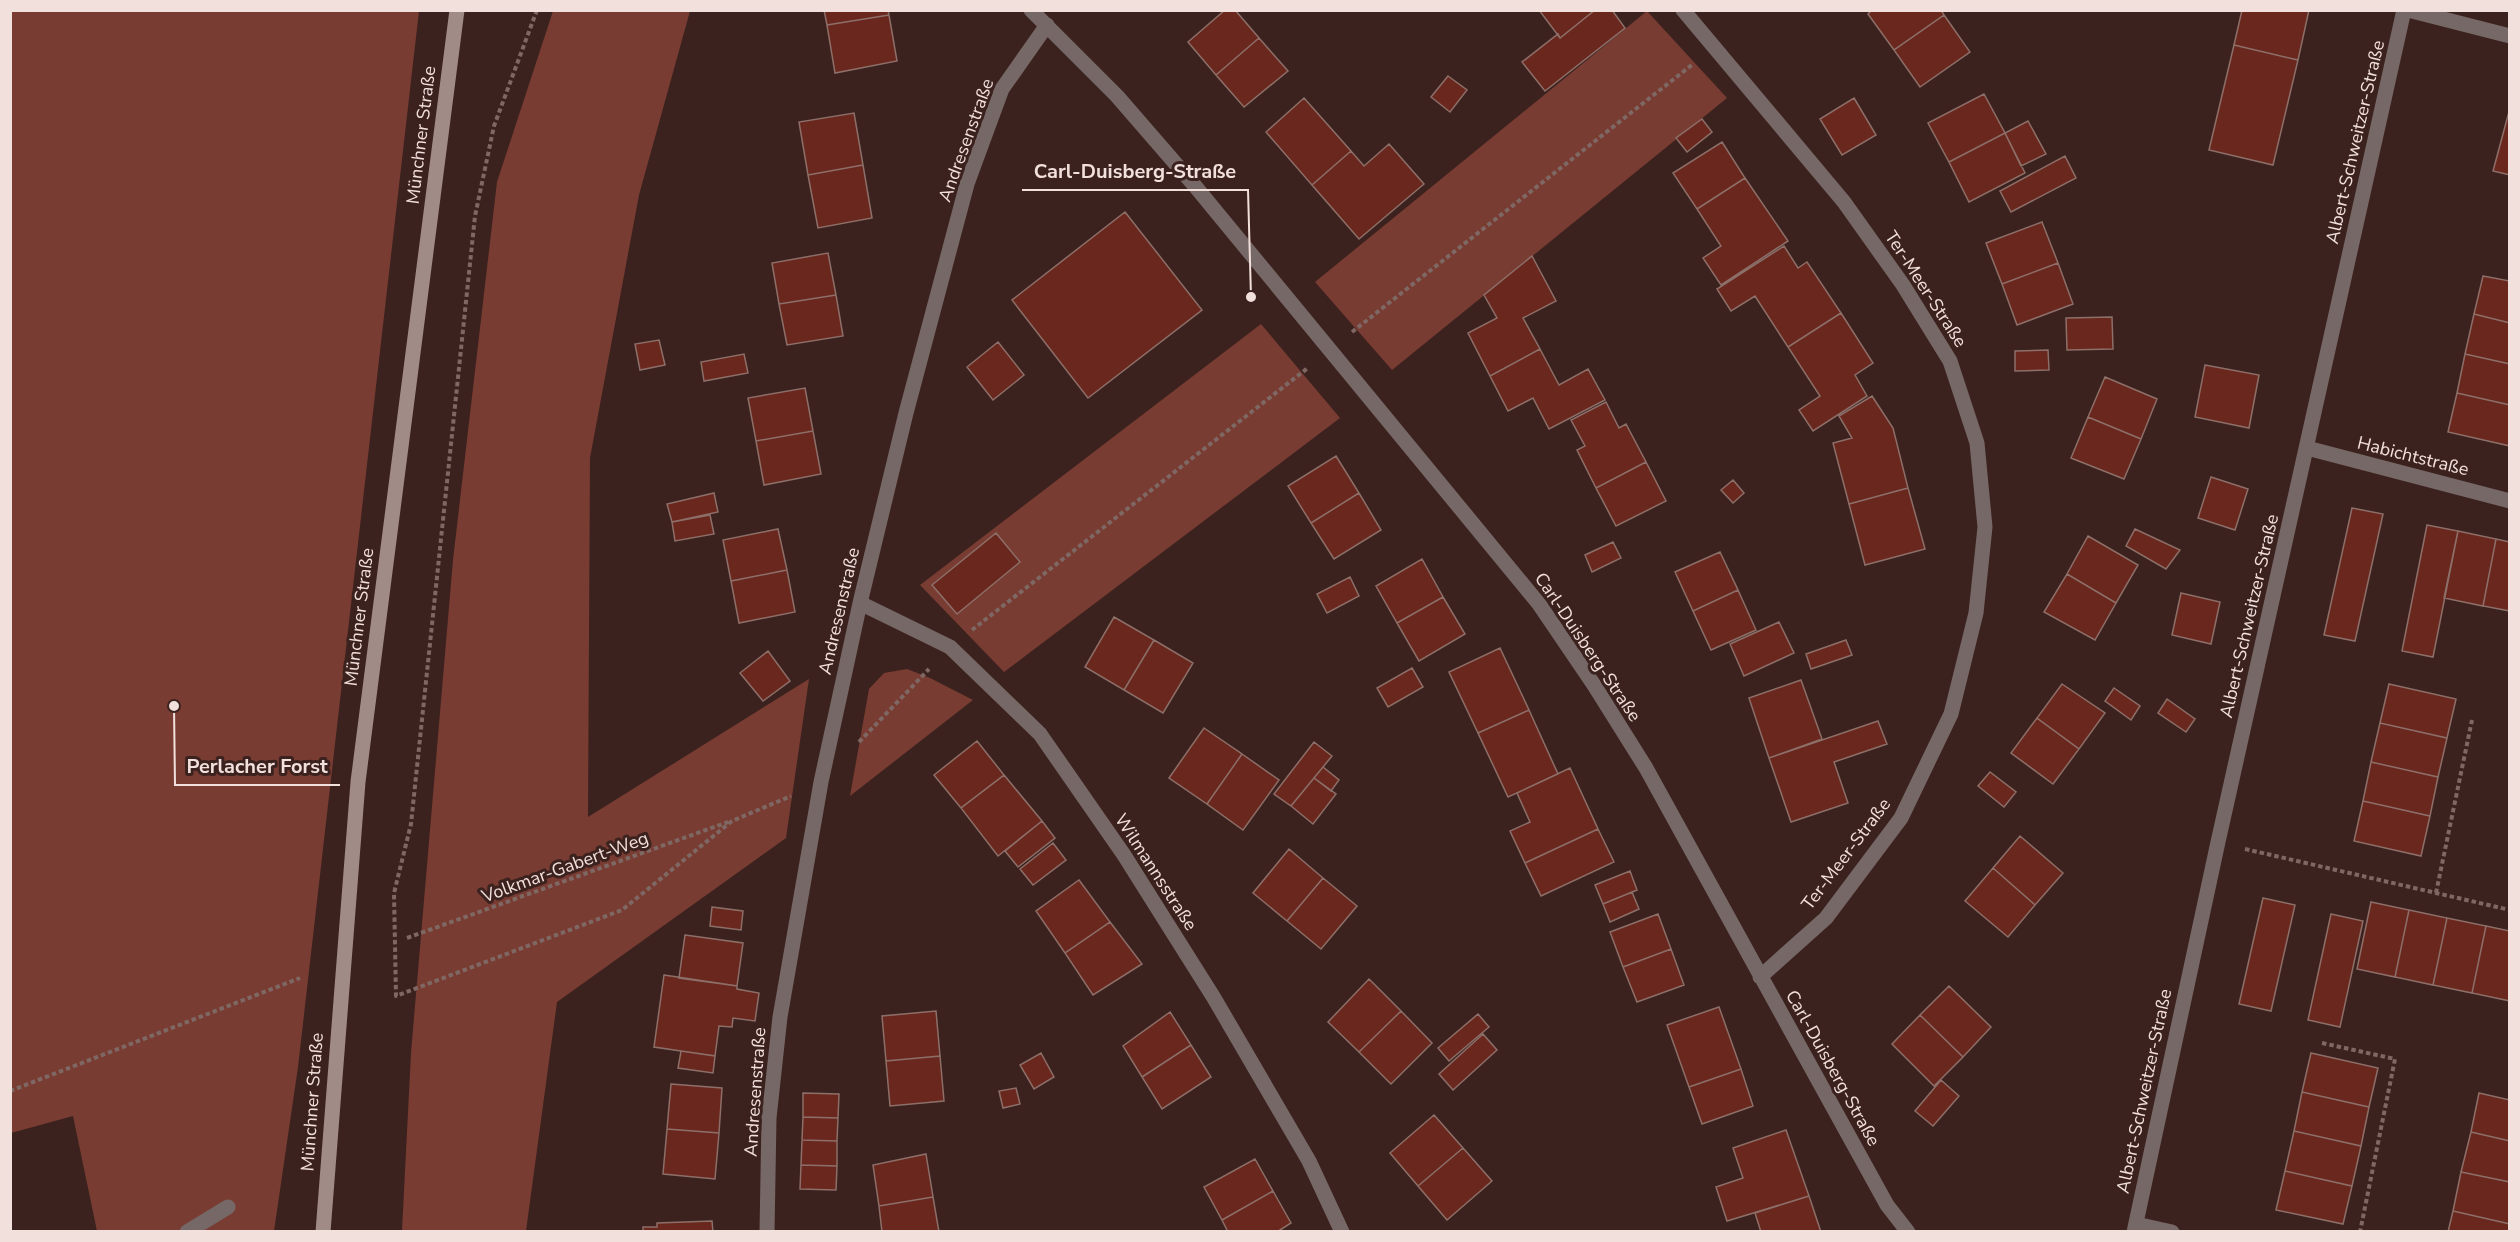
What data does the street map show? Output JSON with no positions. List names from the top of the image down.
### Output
{
  "streets": {
    "main road": ["Münchner Straße"],
    "street": [
      "Andresenstraße",
      "Albert-Schweitzer-Straße",
      "Ter-Meer-Straße",
      "Habichtstraße",
      "Carl-Duisberg-Straße",
      "Wilmannsstraße"
    ],
    "path": ["Volkmar-Gabert-Weg"]
  },
  "crossings": [
    ["Andresenstraße", "Carl-Duisberg-Straße"],
    ["Andresenstraße", "Wilmannsstraße"],
    ["Albert-Schweitzer-Straße", "Habichtstraße"],
    ["Ter-Meer-Straße", "Carl-Duisberg-Straße"]
  ],
  "places": ["Carl-Duisberg-Straße", "Perlacher Forst"]
}
